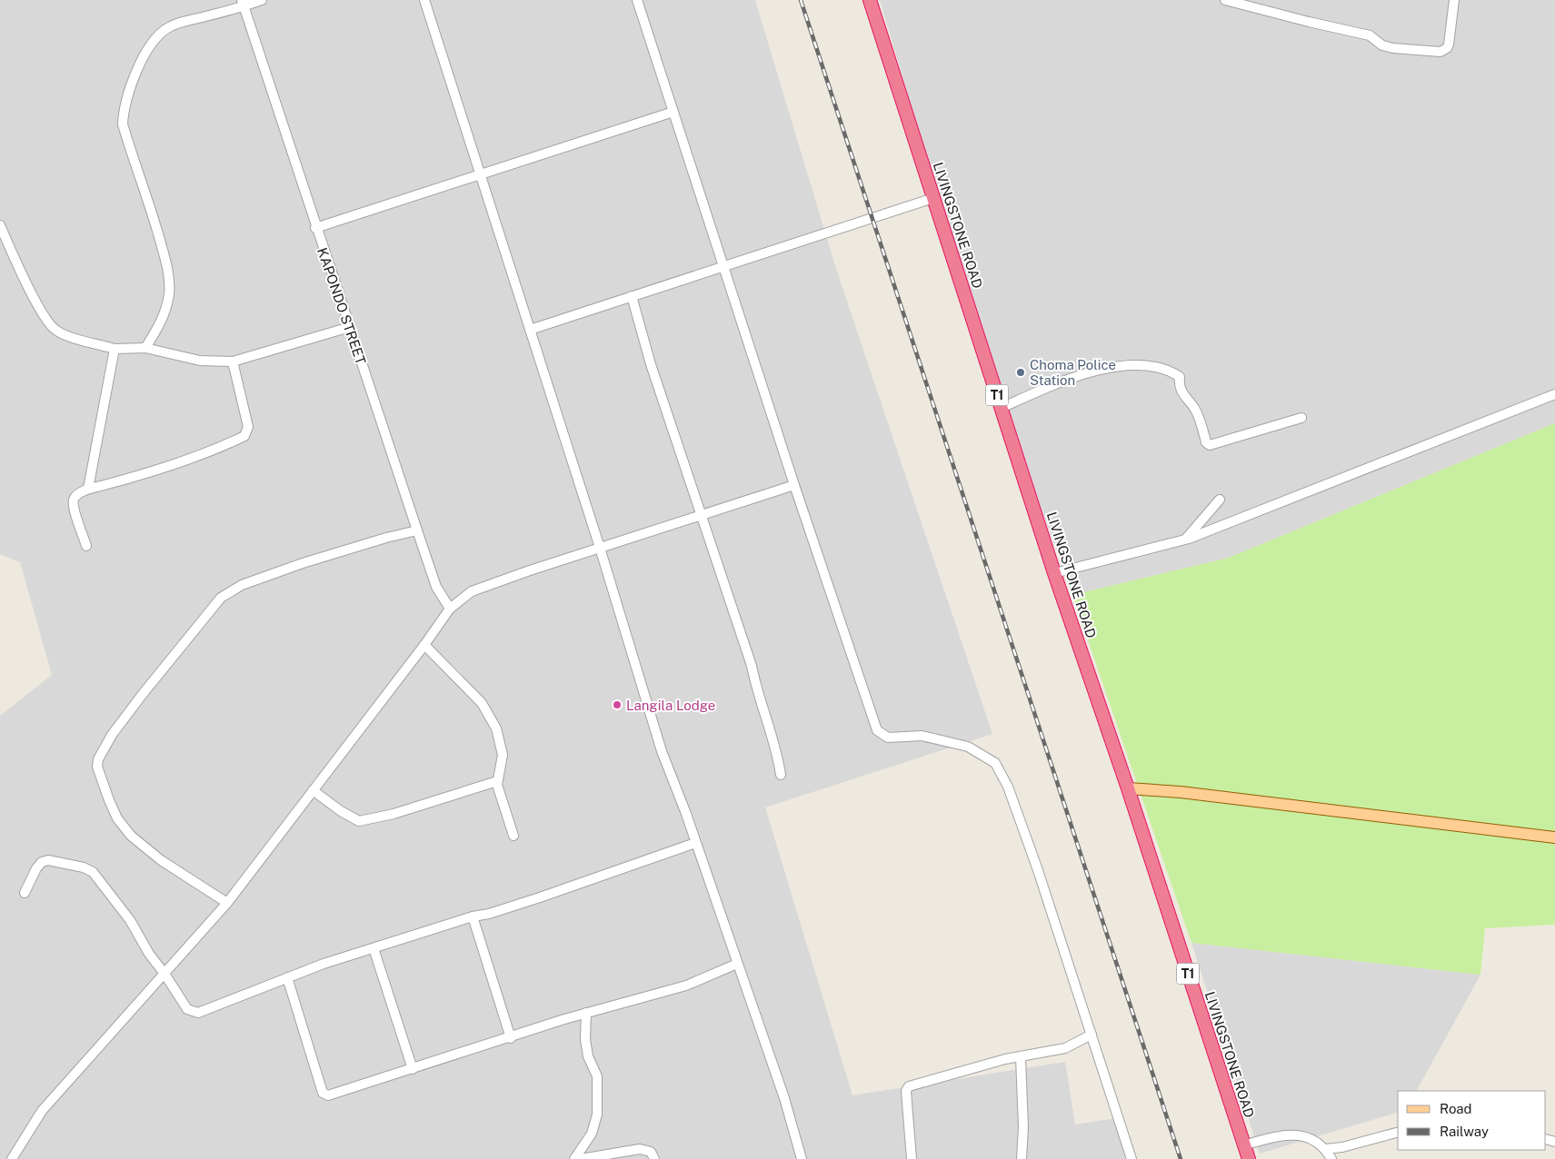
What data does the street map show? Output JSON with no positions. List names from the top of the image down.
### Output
{
  "streets": {
    "highway": ["LIVINGSTONE ROAD", "T1"],
    "street": ["KAPONDO STREET"]
  },
  "places": ["Choma Police Station", "Langila Lodge"],
  "legend": ["Road", "Railway"]
}
